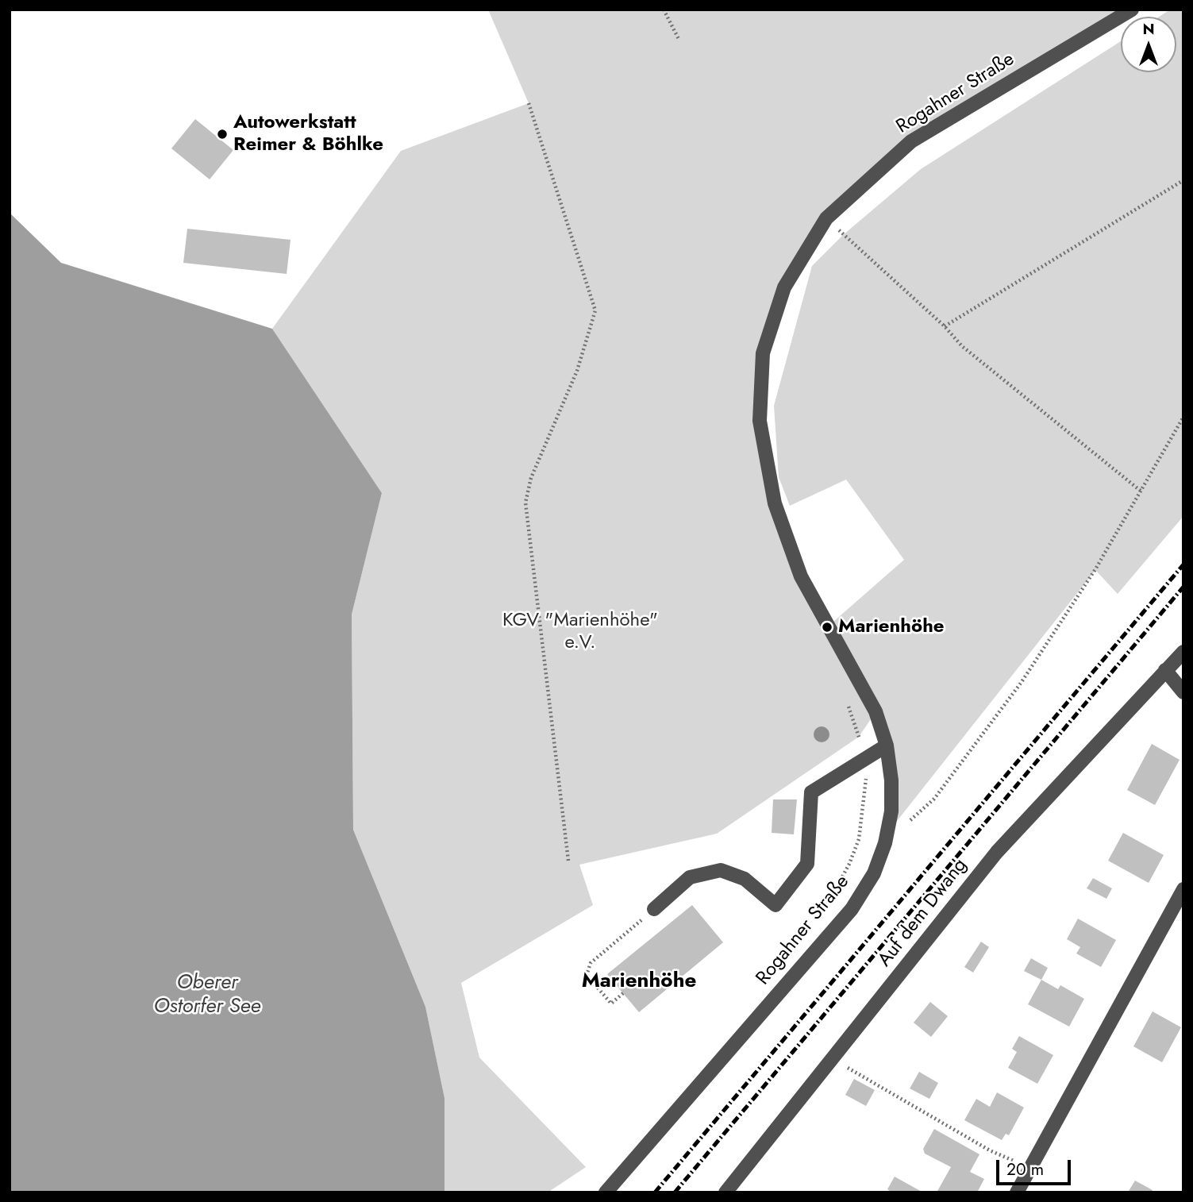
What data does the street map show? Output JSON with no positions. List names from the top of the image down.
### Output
{
  "streets": {
    "street": ["Rogahner Straße", "Auf dem Dwang"]
  },
  "districts": ["Marienhöhe"],
  "water": ["Oberer Ostorfer See"],
  "parks": ["KGV \"Marienhöhe\" e.V."],
  "places": ["Autowerkstatt Reimer & Böhlke", "Marienhöhe"],
  "scale_bar": "20 m",
  "north": "top"
}
